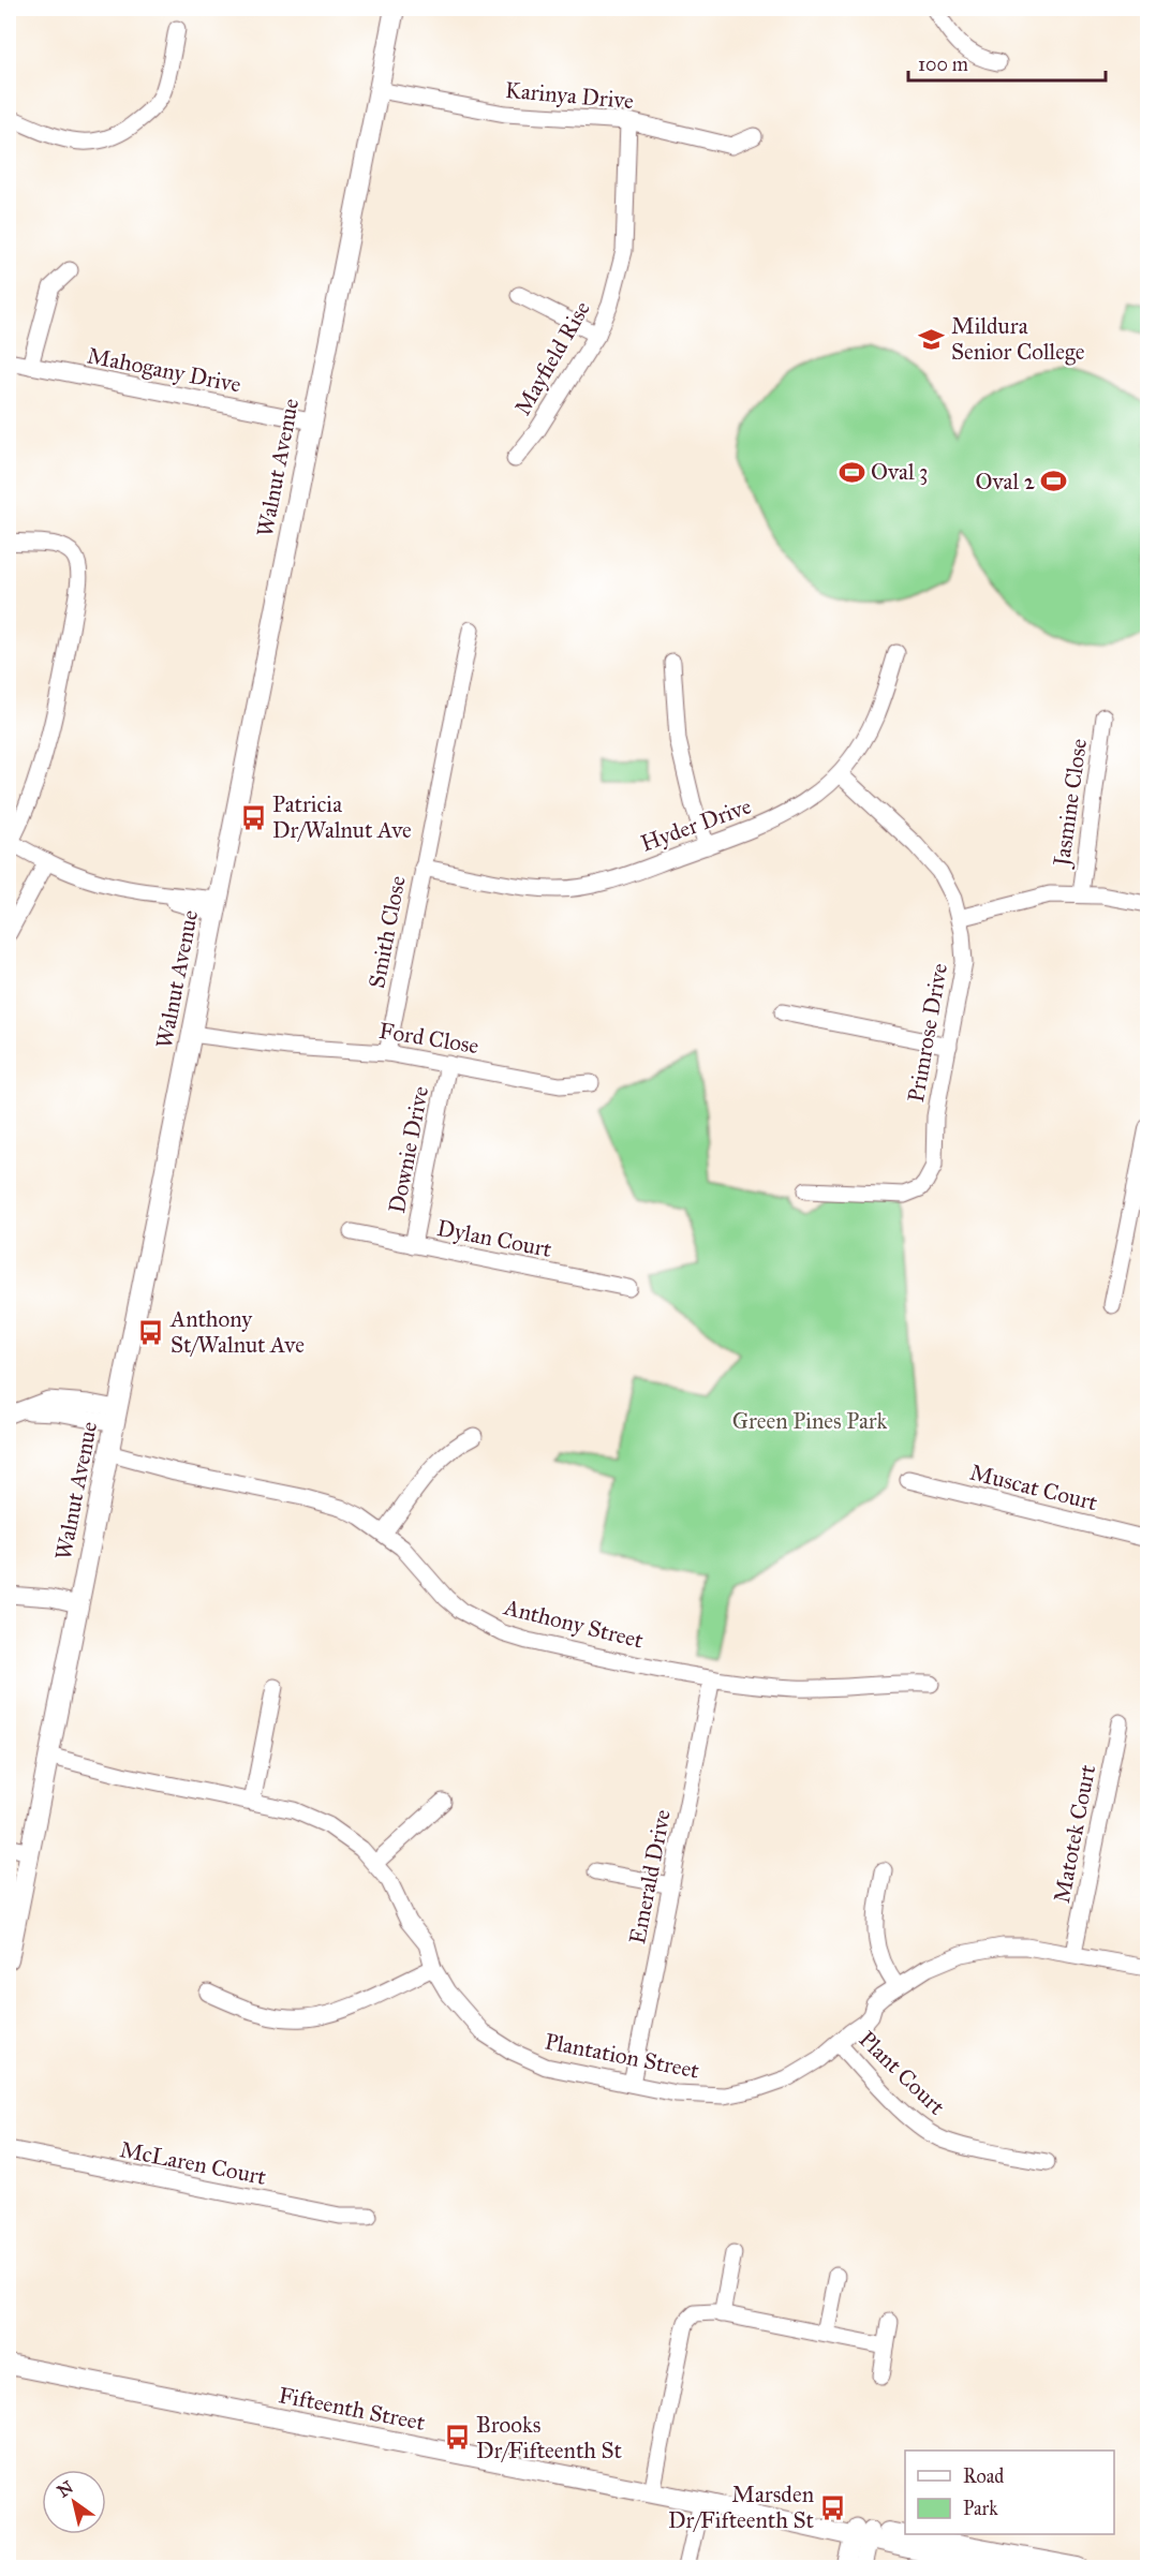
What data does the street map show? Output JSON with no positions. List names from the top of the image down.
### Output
{
  "streets": {
    "street": [
      "Karinya Drive",
      "Mayfield Rise",
      "Mahogany Drive",
      "Walnut Avenue",
      "Jasmine Close",
      "Hyder Drive",
      "Smith Close",
      "Primrose Drive",
      "Ford Close",
      "Downie Drive",
      "Dylan Court",
      "Muscat Court",
      "Anthony Street",
      "Matotek Court",
      "Emerald Drive",
      "Plantation Street",
      "Plant Court",
      "McLaren Court",
      "Fifteenth Street"
    ]
  },
  "crossings": [
    ["Karinya Drive", "Mayfield Rise"],
    ["Karinya Drive", "Walnut Avenue"],
    ["Mahogany Drive", "Walnut Avenue"],
    ["Walnut Avenue", "Ford Close"],
    ["Walnut Avenue", "Anthony Street"],
    ["Walnut Avenue", "Plantation Street"],
    ["Hyder Drive", "Smith Close"],
    ["Hyder Drive", "Primrose Drive"],
    ["Smith Close", "Ford Close"],
    ["Ford Close", "Downie Drive"],
    ["Downie Drive", "Dylan Court"],
    ["Anthony Street", "Emerald Drive"],
    ["Matotek Court", "Plantation Street"],
    ["Emerald Drive", "Plantation Street"],
    ["Plantation Street", "Plant Court"]
  ],
  "parks": ["Green Pines Park"],
  "places": {
    "school or university": ["Mildura Senior College"],
    "sports": ["Oval 3", "Oval 2"],
    "bus stop": [
      "Patricia Dr/Walnut Ave",
      "Anthony St/Walnut Ave",
      "Brooks Dr/Fifteenth St",
      "Marsden Dr/Fifteenth St"
    ]
  },
  "legend": ["Road", "Park"],
  "scale_bar": "100 m",
  "north": "top left"
}
